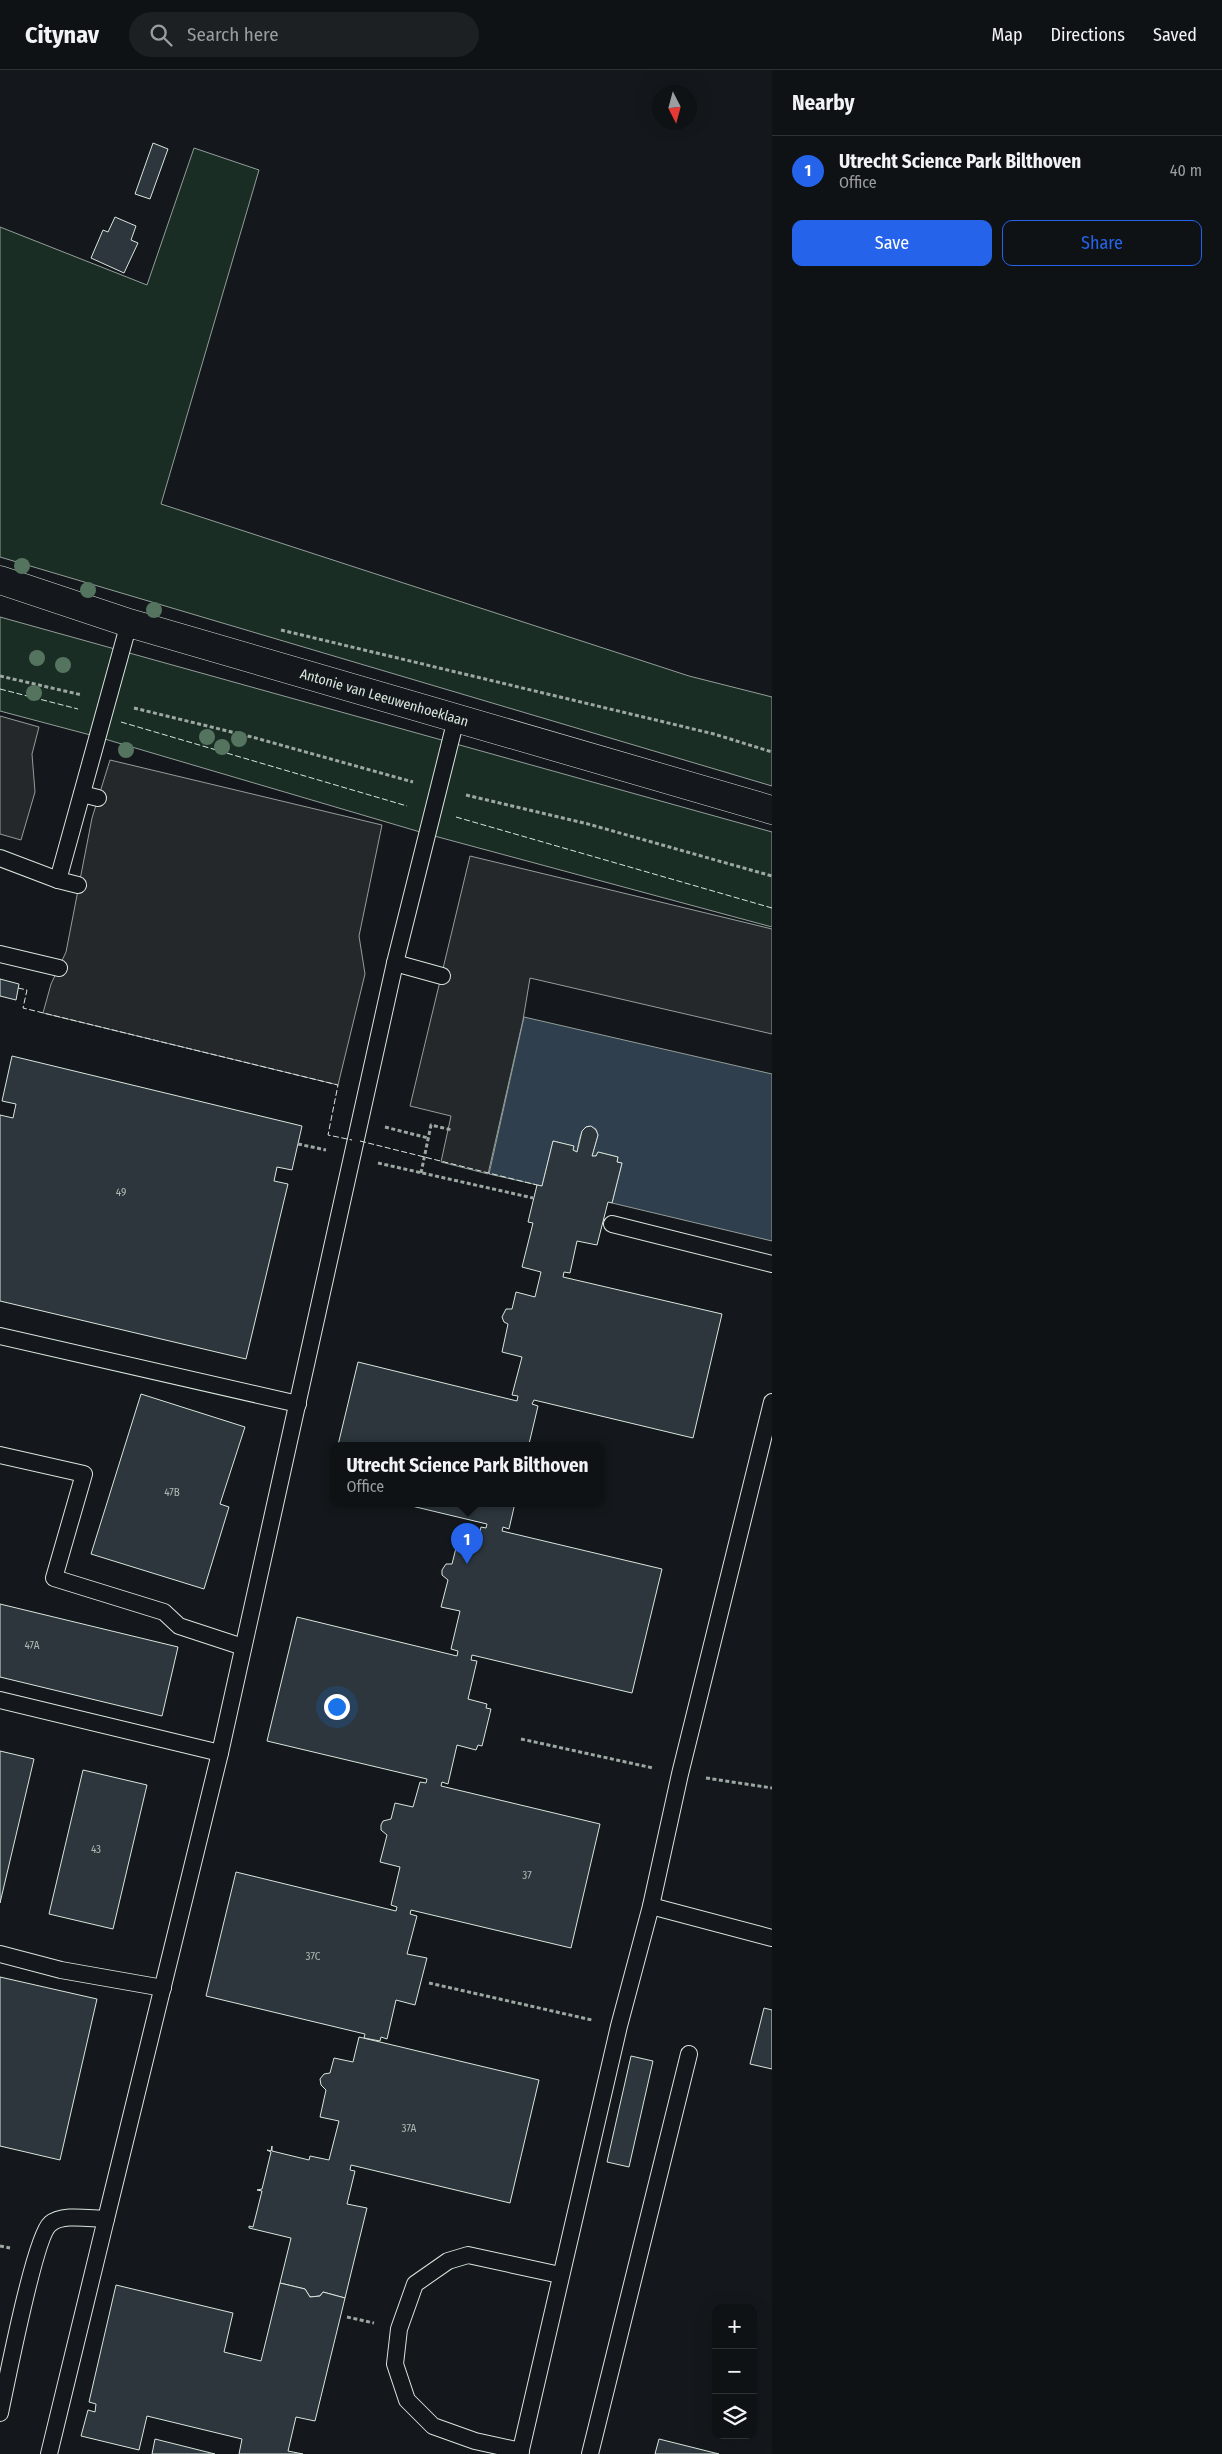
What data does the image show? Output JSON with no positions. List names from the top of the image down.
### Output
{
  "streets": {
    "street": ["Antonie van Leeuwenhoeklaan"]
  },
  "house_numbers": [
    "49",
    "47B",
    "47A",
    "43",
    "37",
    "37C",
    "37A"
  ],
  "north": "bottom",
  "page": {
    "header": "Citynav",
    "search": "Search here",
    "nav": ["Map", "Directions", "Saved"],
    "heading": "Nearby",
    "list": [
      {
        "mark": "1",
        "name": "Utrecht Science Park Bilthoven",
        "note": "Office",
        "value": "40 m"
      }
    ],
    "buttons": ["Save", "Share"],
    "popup": ["Utrecht Science Park Bilthoven", "Office"],
    "pins": "1",
    "map_buttons": ["+", "−"]
  }
}
